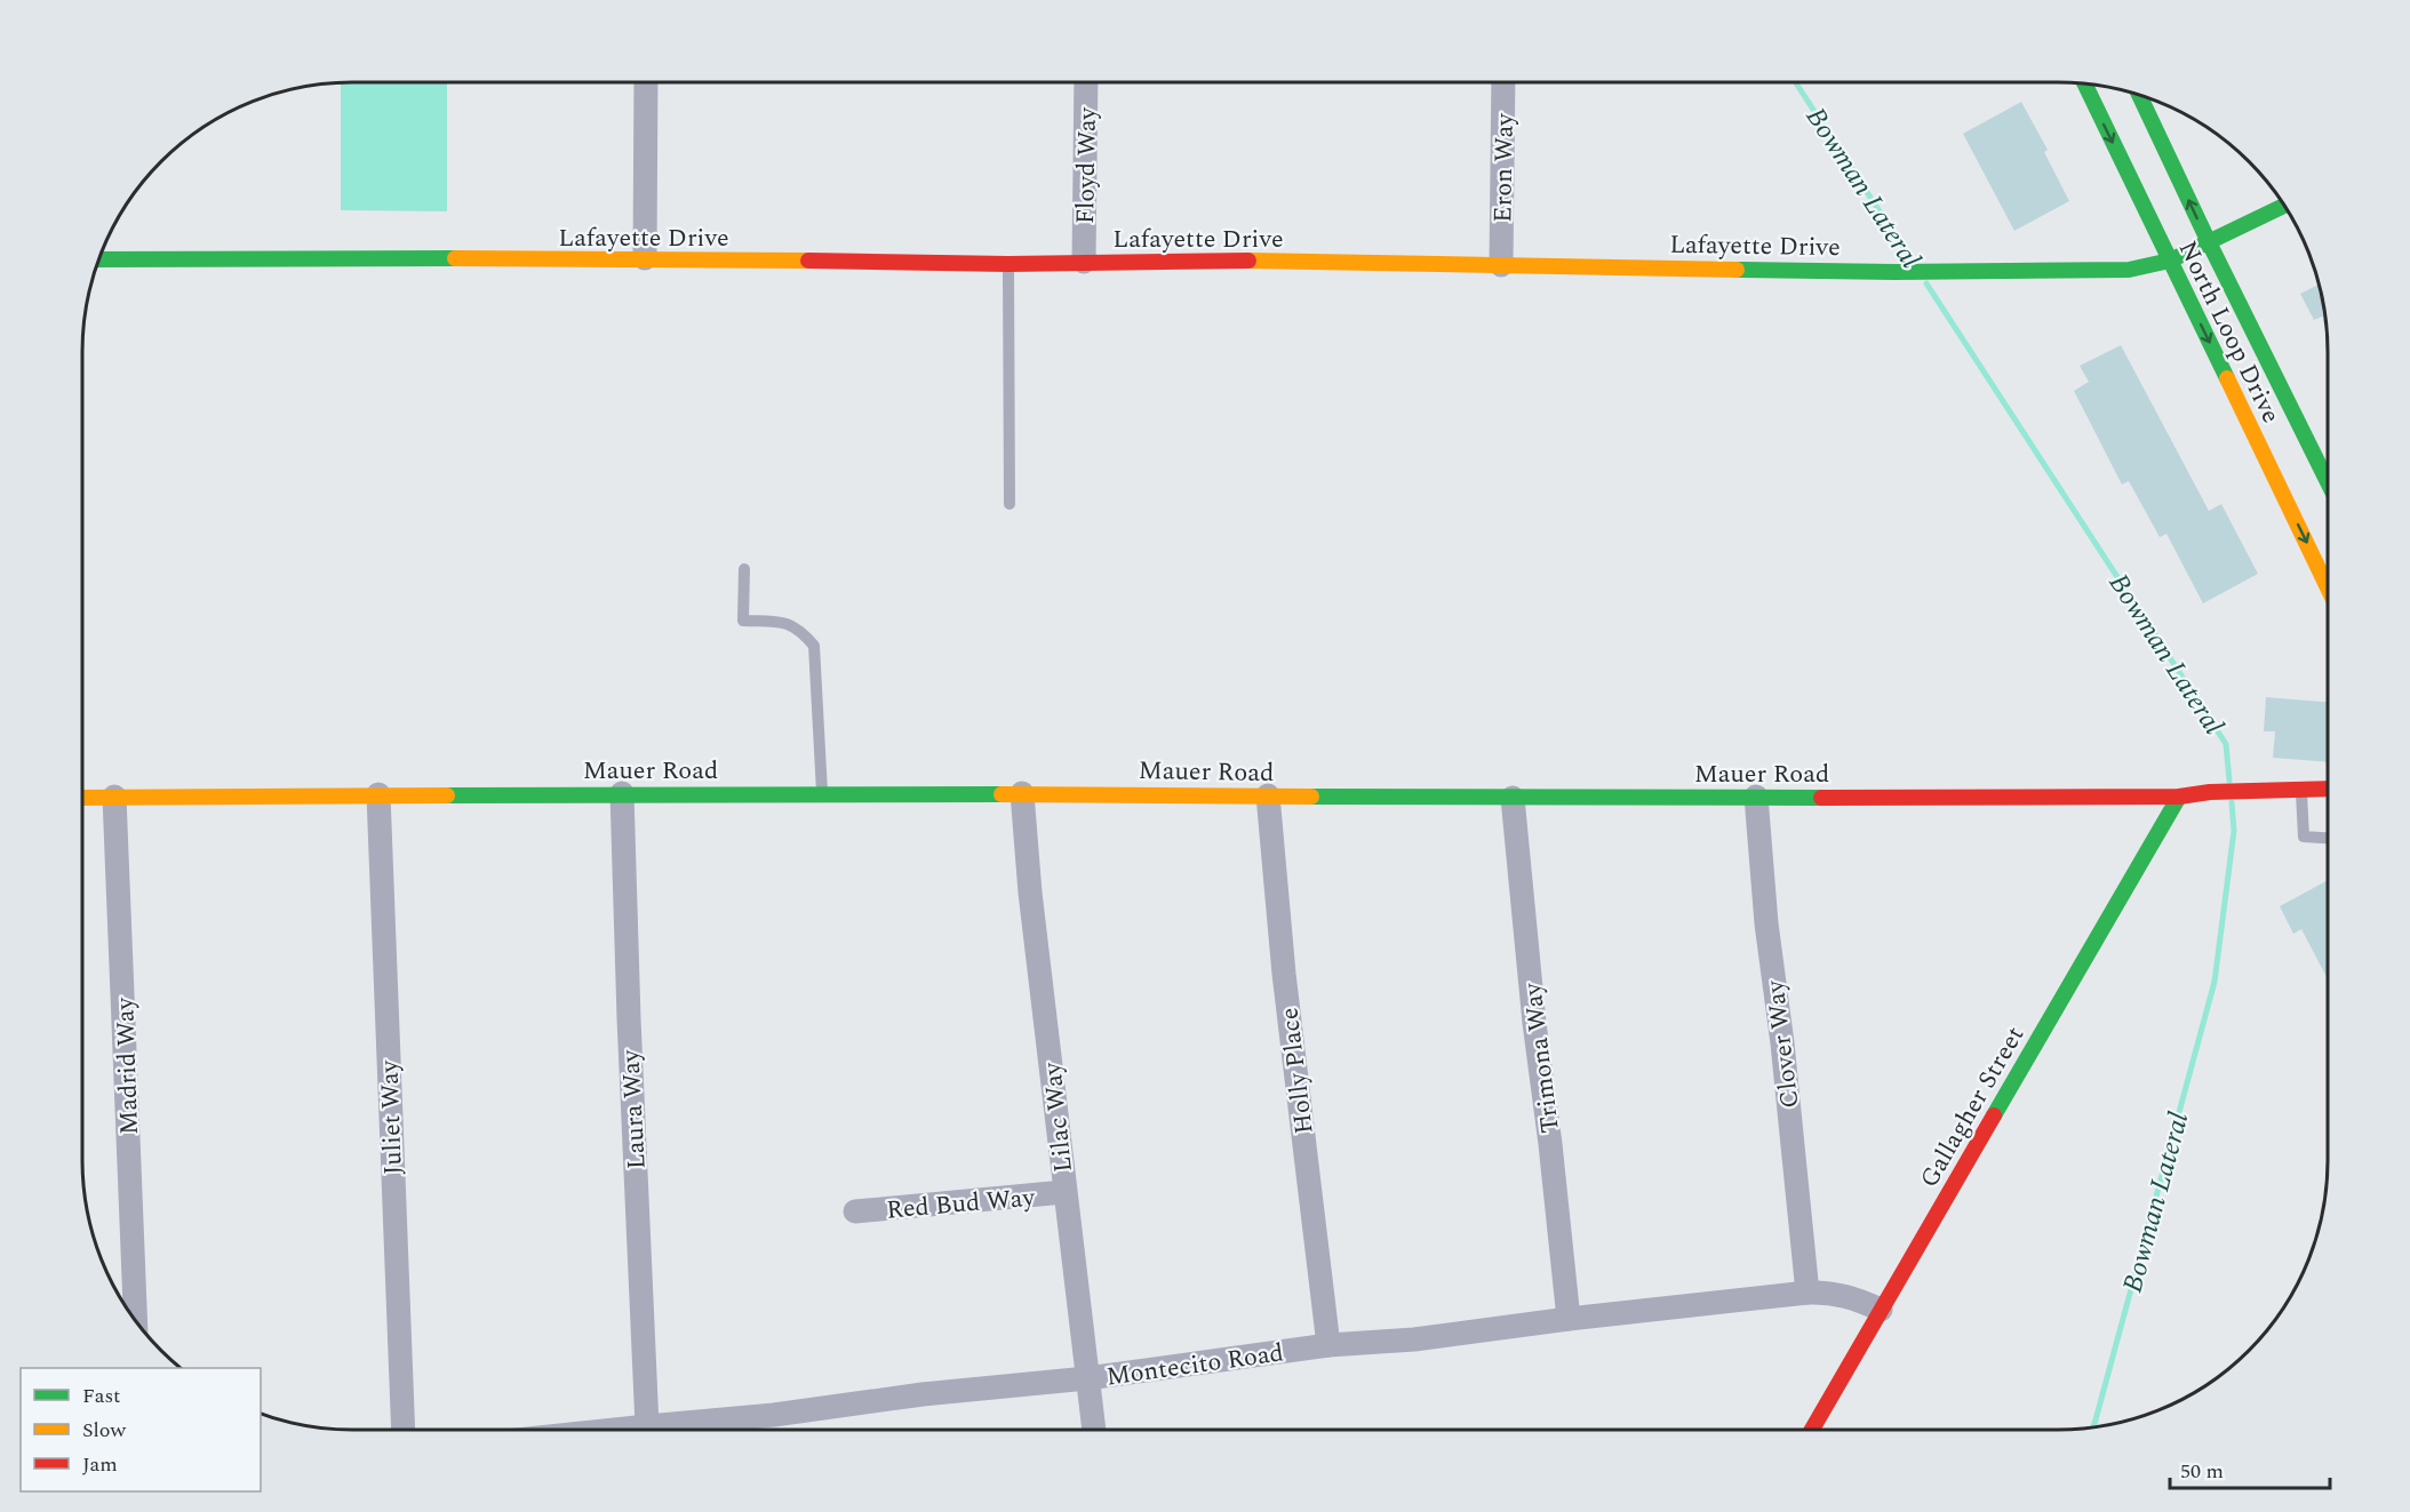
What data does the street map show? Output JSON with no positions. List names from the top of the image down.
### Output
{
  "streets": {
    "street": [
      "Floyd Way",
      "Eron Way",
      "Lafayette Drive",
      "North Loop Drive",
      "Mauer Road",
      "Clover Way",
      "Trimona Way",
      "Madrid Way",
      "Holly Place",
      "Gallagher Street",
      "Laura Way",
      "Juliet Way",
      "Lilac Way",
      "Red Bud Way",
      "Montecito Road"
    ]
  },
  "crossings": [
    ["Floyd Way", "Lafayette Drive"],
    ["Eron Way", "Lafayette Drive"],
    ["Lafayette Drive", "North Loop Drive"],
    ["Mauer Road", "Clover Way"],
    ["Mauer Road", "Trimona Way"],
    ["Mauer Road", "Madrid Way"],
    ["Mauer Road", "Holly Place"],
    ["Mauer Road", "Gallagher Street"],
    ["Mauer Road", "Laura Way"],
    ["Mauer Road", "Juliet Way"],
    ["Mauer Road", "Lilac Way"],
    ["Clover Way", "Montecito Road"],
    ["Trimona Way", "Montecito Road"],
    ["Holly Place", "Montecito Road"],
    ["Gallagher Street", "Montecito Road"],
    ["Laura Way", "Montecito Road"],
    ["Lilac Way", "Red Bud Way"],
    ["Lilac Way", "Montecito Road"]
  ],
  "water": ["Bowman Lateral"],
  "legend": ["Fast", "Slow", "Jam"],
  "scale_bar": "50 m"
}
